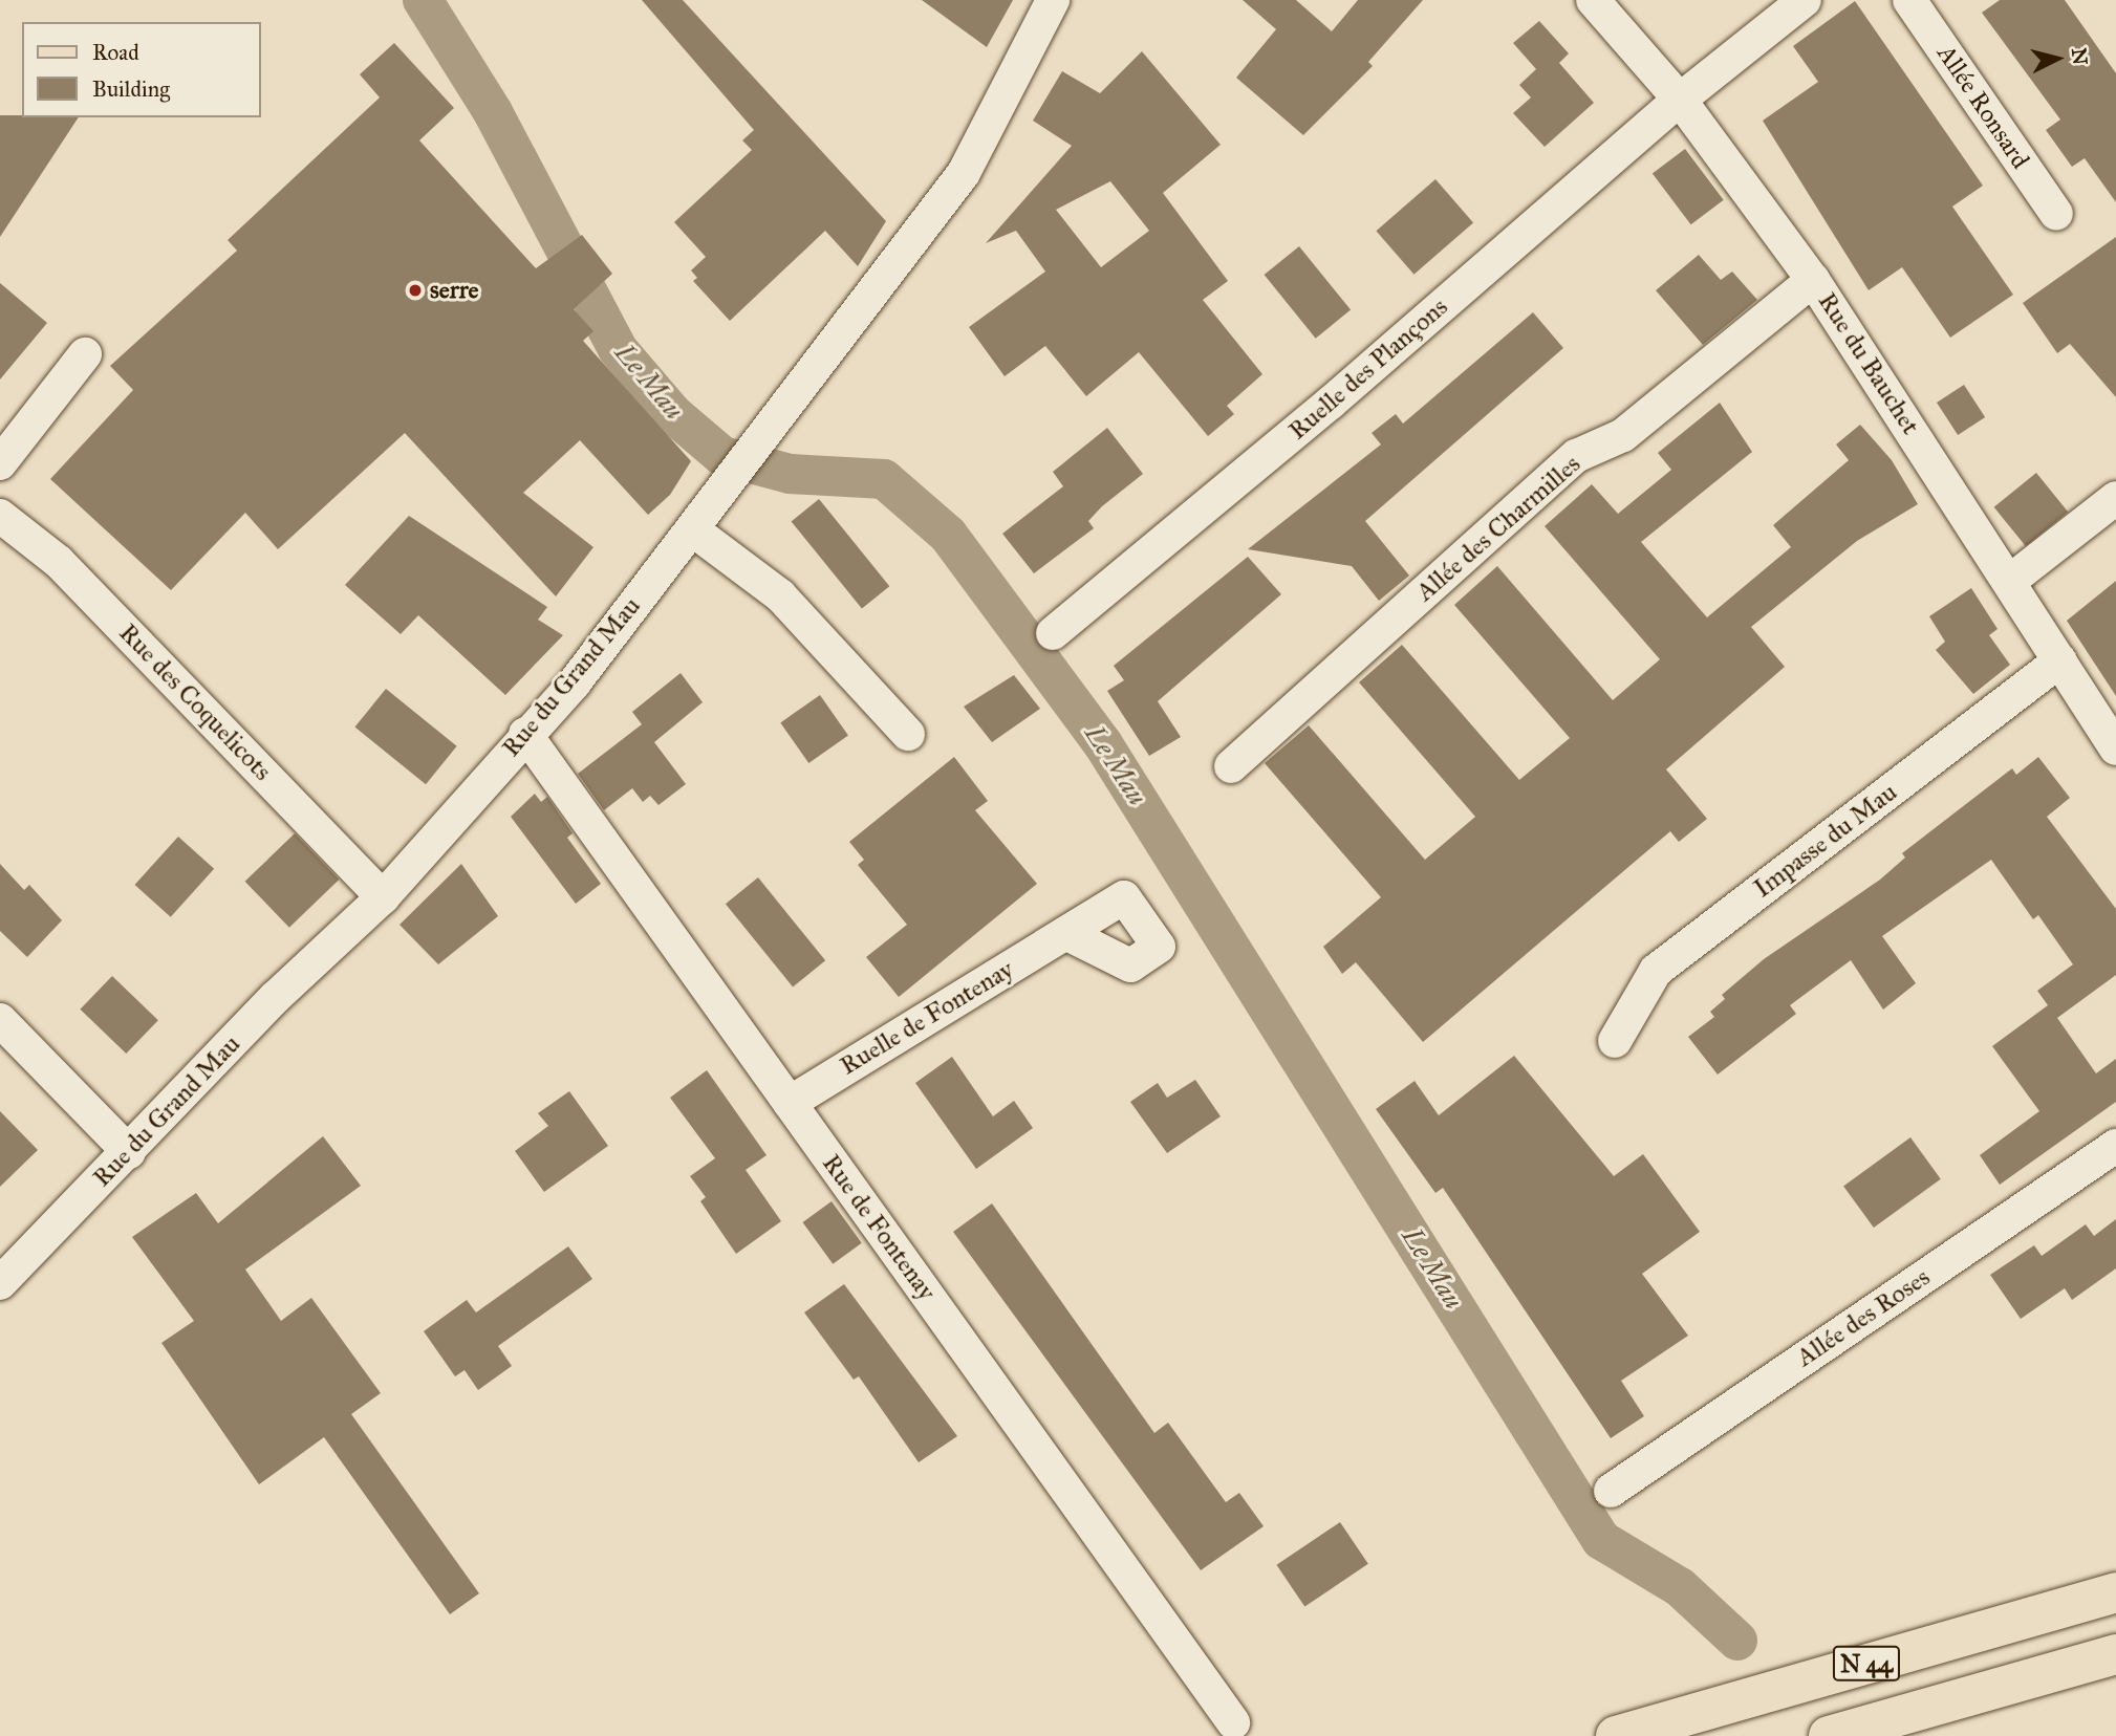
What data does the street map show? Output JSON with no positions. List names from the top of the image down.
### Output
{
  "streets": {
    "main road": ["N 44"],
    "street": [
      "Allée Ronsard",
      "Rue du Bauchet",
      "Ruelle des Plançons",
      "Allée des Charmilles",
      "Rue du Grand Mau",
      "Rue des Coquelicots",
      "Impasse du Mau",
      "Ruelle de Fontenay",
      "Rue de Fontenay",
      "Allée des Roses"
    ]
  },
  "crossings": [
    ["Rue du Bauchet", "Ruelle des Plançons"],
    ["Rue du Bauchet", "Allée des Charmilles"],
    ["Rue du Bauchet", "Impasse du Mau"],
    ["Rue du Grand Mau", "Rue des Coquelicots"],
    ["Rue du Grand Mau", "Rue de Fontenay"],
    ["Ruelle de Fontenay", "Rue de Fontenay"]
  ],
  "water": ["Le Mau"],
  "places": ["serre"],
  "legend": ["Road", "Building"],
  "north": "right"
}
